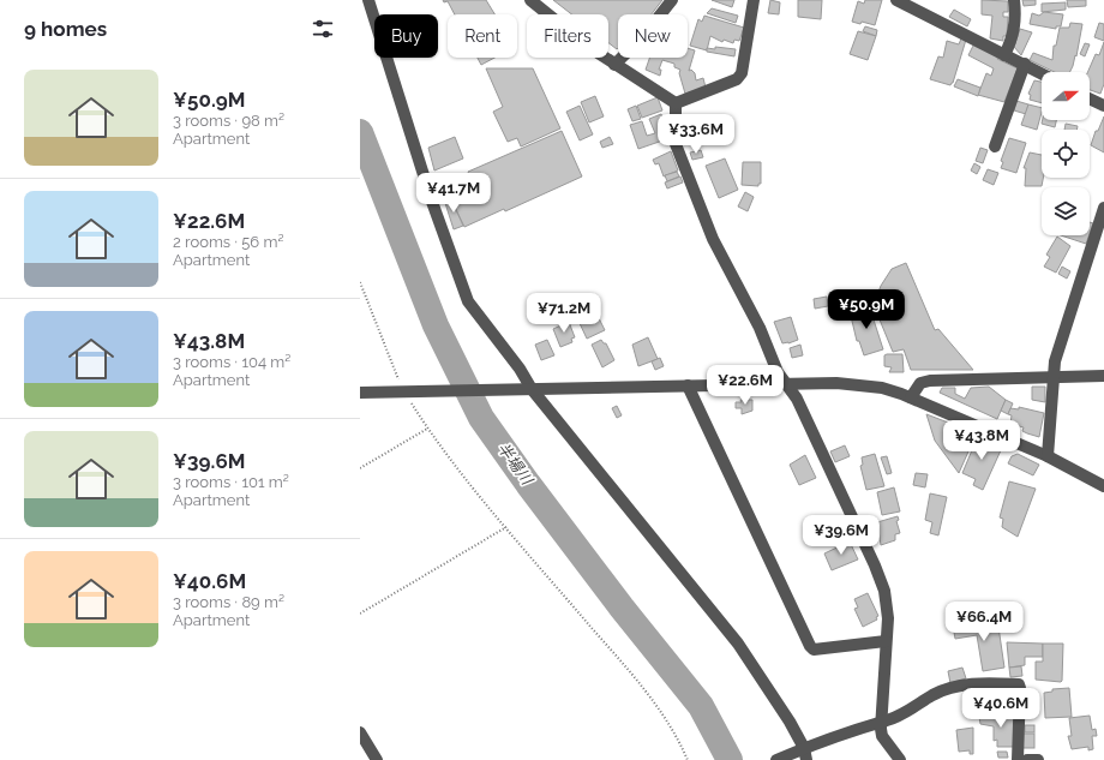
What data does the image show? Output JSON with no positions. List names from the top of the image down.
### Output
{
  "water": ["半場川"],
  "north": "right",
  "page": {
    "heading": "9 homes",
    "chip": [
      "Buy",
      "Rent",
      "Filters",
      "New"
    ],
    "list": [
      {
        "name": "¥50.9M",
        "note": "3 rooms · 98 m² · Apartment"
      },
      {
        "name": "¥22.6M",
        "note": "2 rooms · 56 m² · Apartment"
      },
      {
        "name": "¥43.8M",
        "note": "3 rooms · 104 m² · Apartment"
      },
      {
        "name": "¥39.6M",
        "note": "3 rooms · 101 m² · Apartment"
      },
      {
        "name": "¥40.6M",
        "note": "3 rooms · 89 m² · Apartment"
      }
    ],
    "price": [
      "¥33.6M",
      "¥41.7M",
      "¥50.9M",
      "¥71.2M",
      "¥22.6M",
      "¥43.8M",
      "¥39.6M",
      "¥66.4M",
      "¥40.6M"
    ]
  }
}
